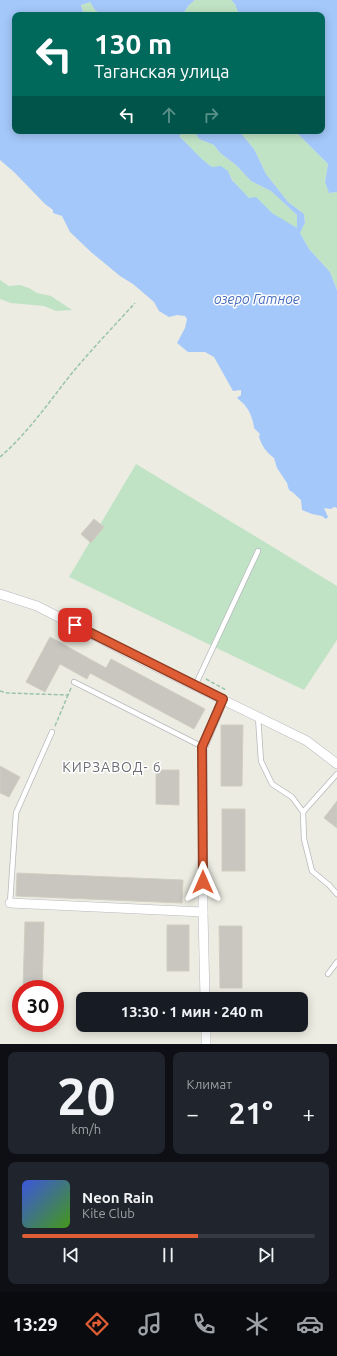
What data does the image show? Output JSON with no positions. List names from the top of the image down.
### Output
{
  "districts": ["КИРЗАВОД- 6"],
  "water": ["озеро Гатное"],
  "page": {
    "turn": ["130 m", "Таганская улица"],
    "limit": "30",
    "trip": "13:30 · 1 мин · 240 m",
    "tile": [
      ["20", "km/h"],
      "Климат"
    ],
    "heat": ["−", "21°", "+"],
    "song": ["Neon Rain", "Kite Club"],
    "tabs": "13:29"
  }
}
